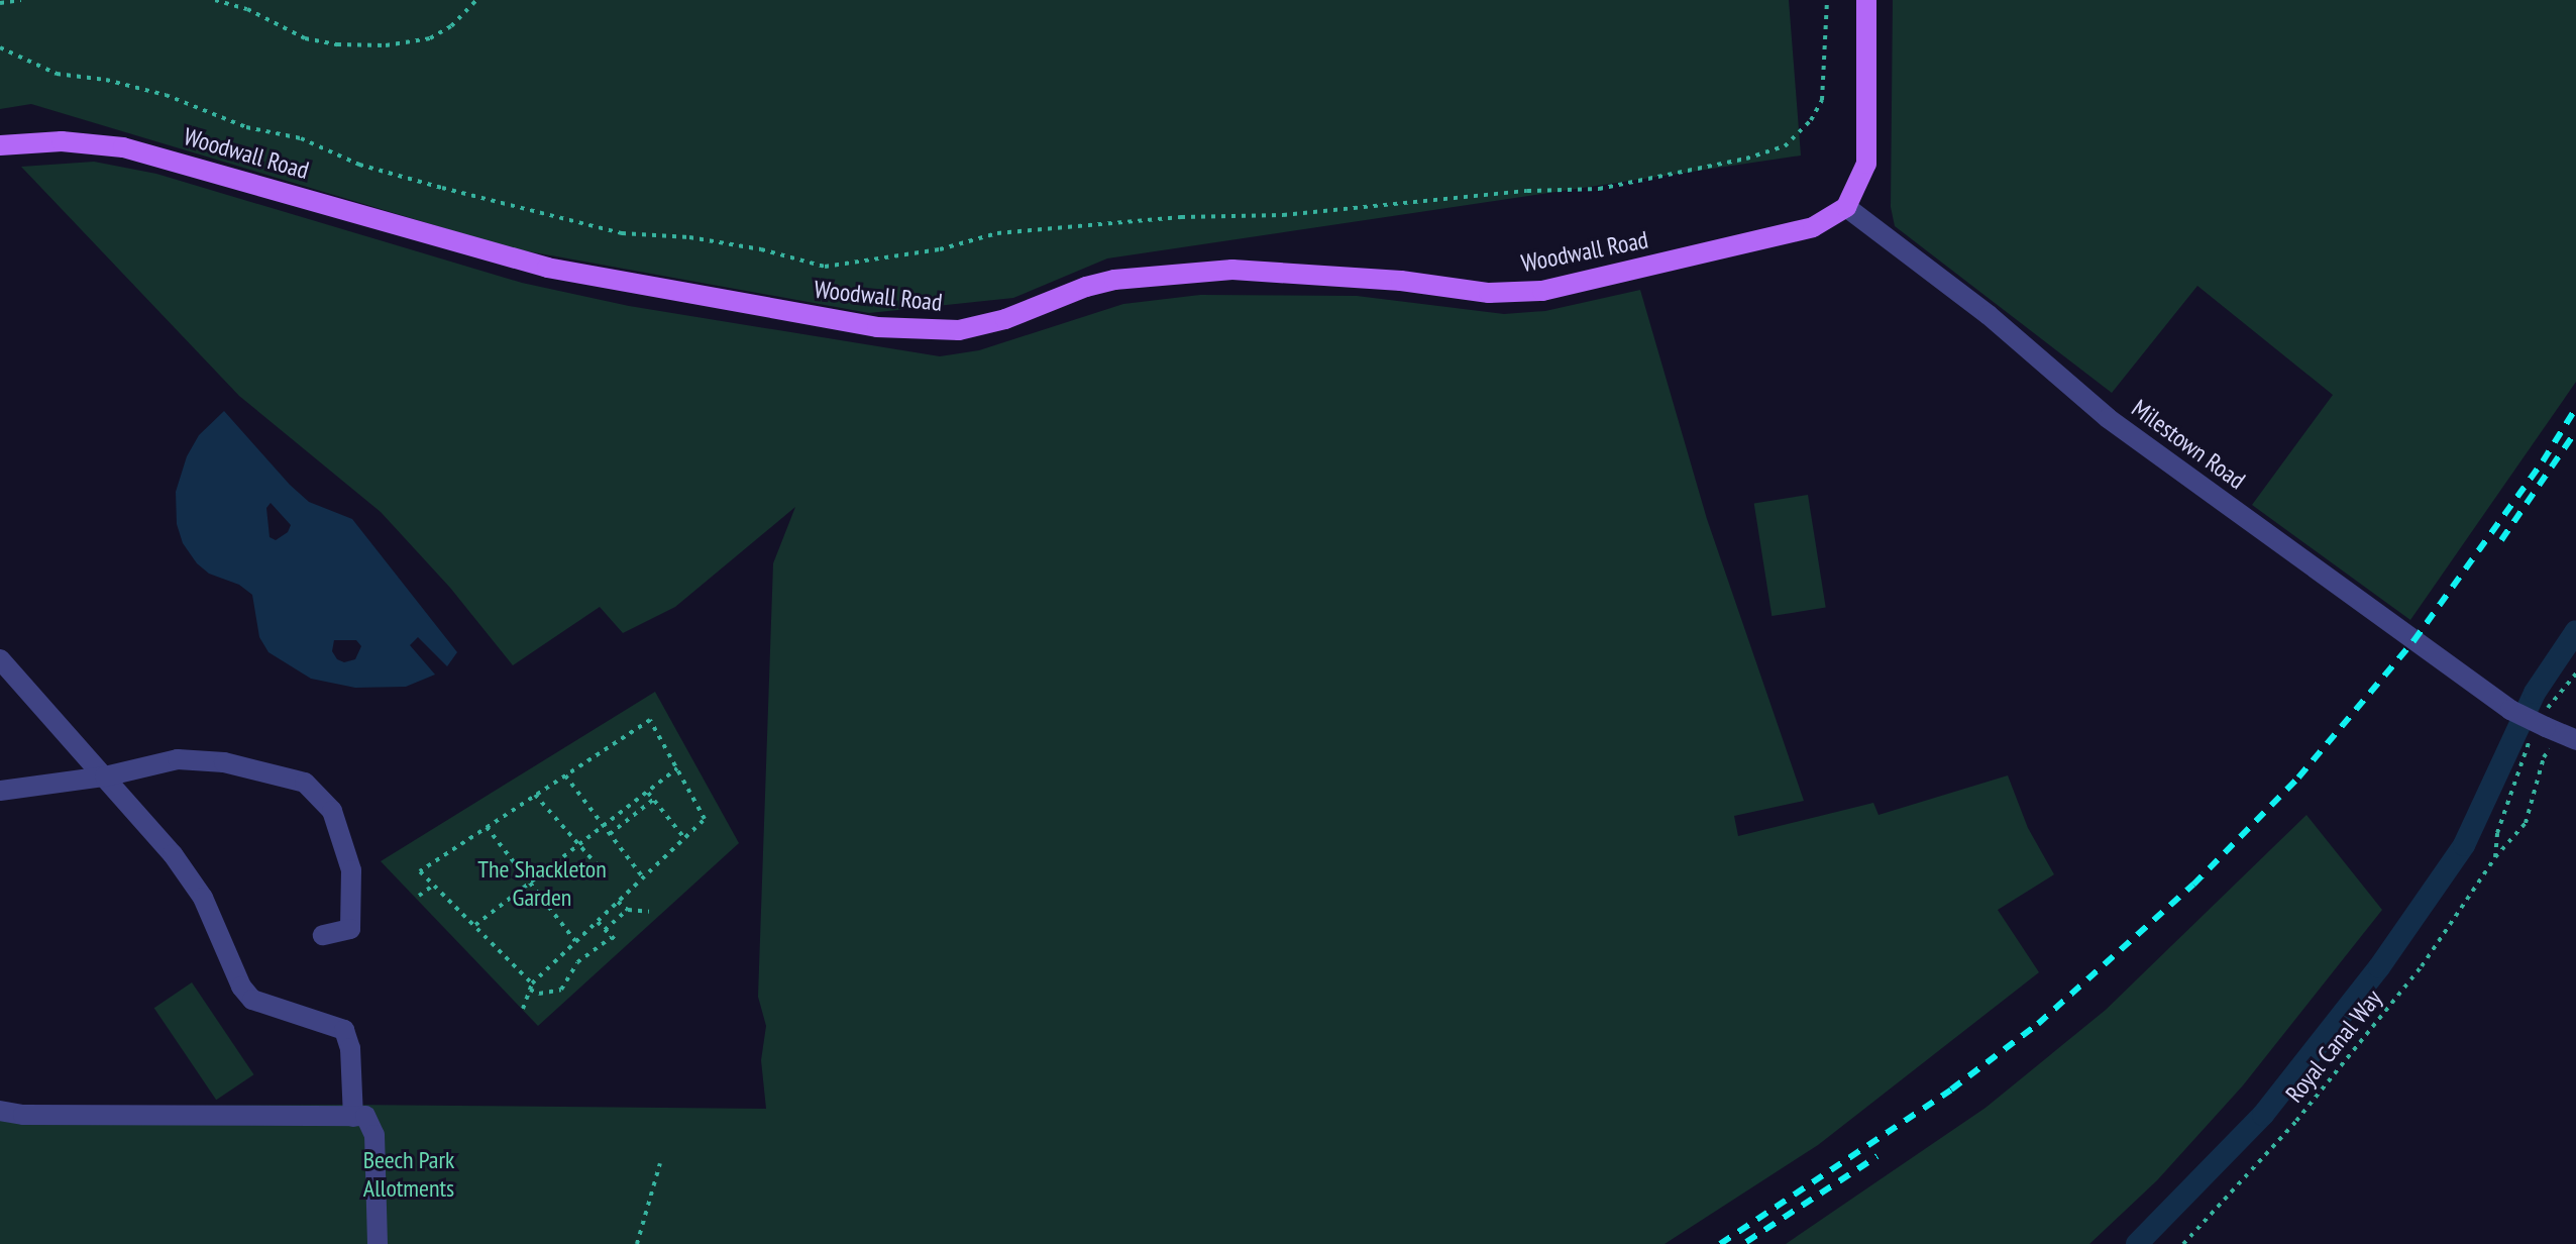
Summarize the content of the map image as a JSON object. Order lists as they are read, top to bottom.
{
  "streets": {
    "main road": ["Woodwall Road"],
    "street": ["Milestown Road"],
    "path": ["Royal Canal Way"]
  },
  "crossings": [
    ["Woodwall Road", "Milestown Road"],
    ["Milestown Road", "Royal Canal Way"]
  ],
  "parks": ["The Shackleton Garden", "Beech Park Allotments"]
}
